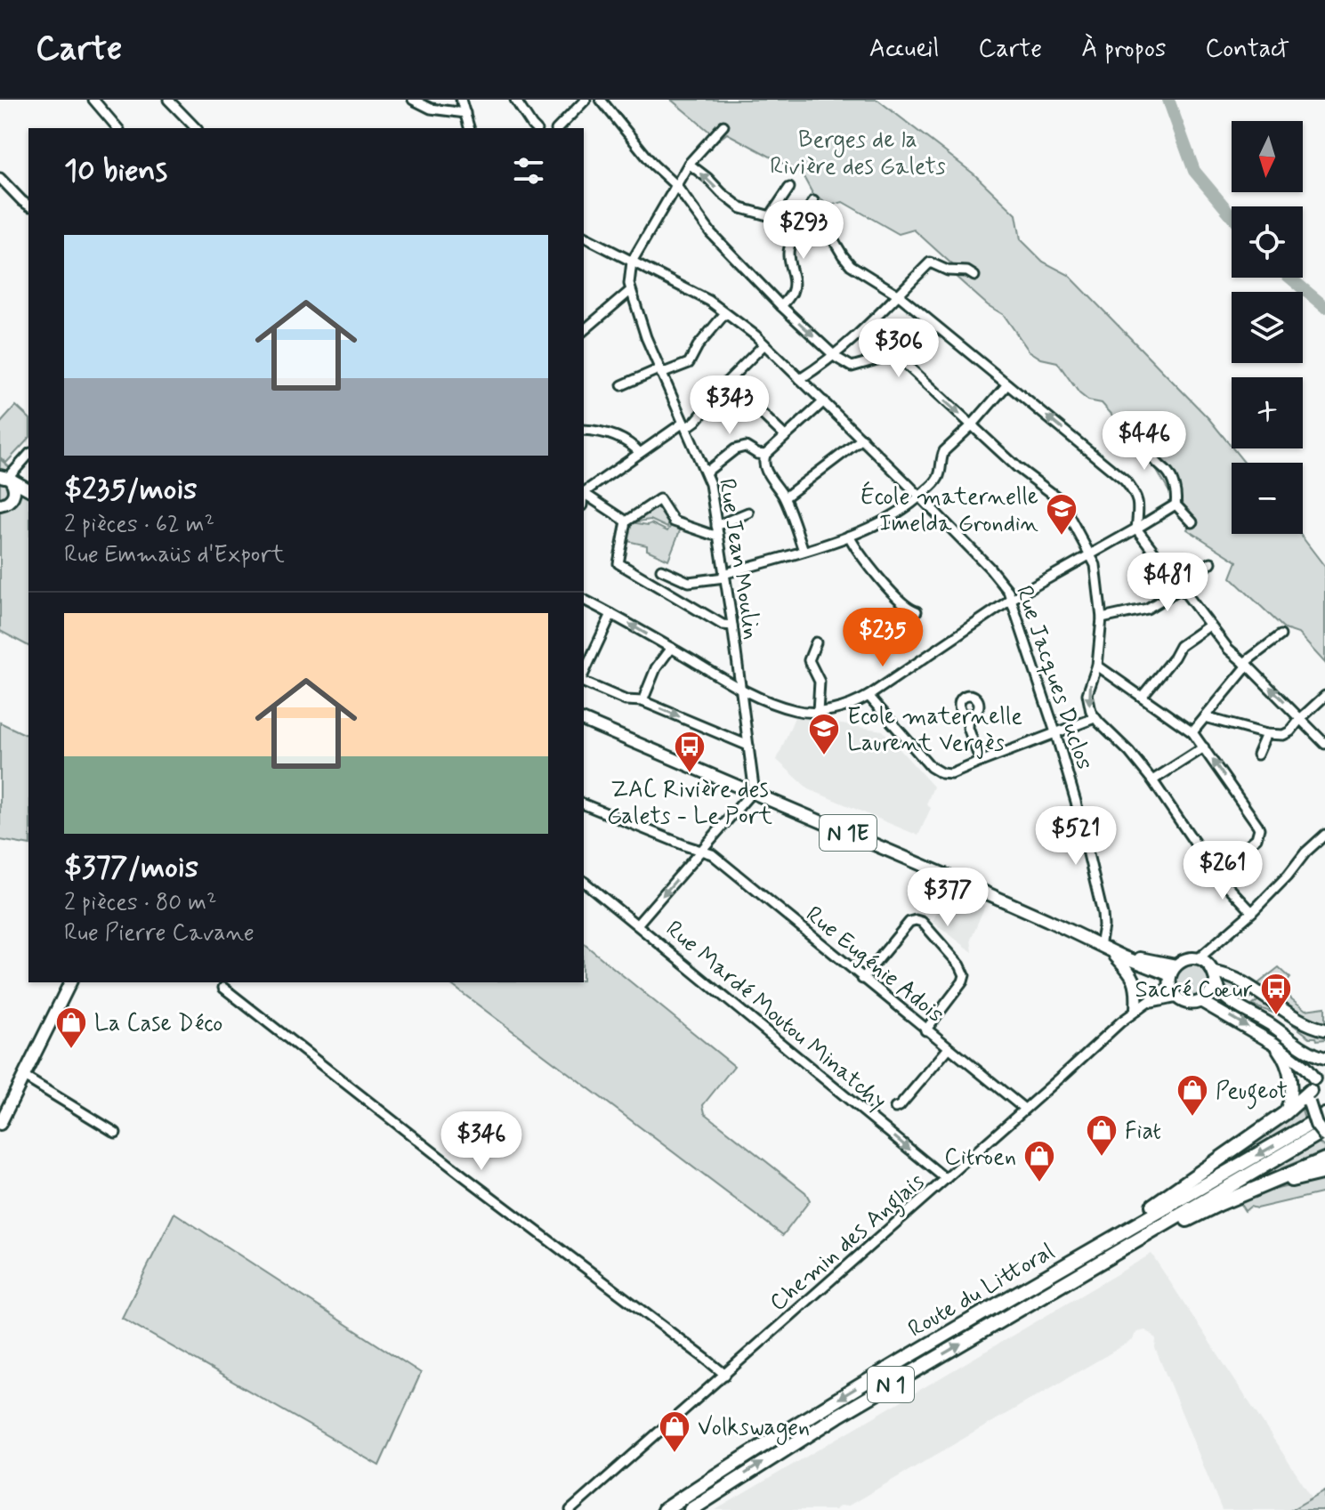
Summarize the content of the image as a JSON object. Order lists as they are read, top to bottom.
{
  "streets": {
    "highway": ["Route du Littoral", "N 1"],
    "main road": ["N 1E"],
    "street": [
      "Rue Jean Moulin",
      "Rue Jacques Duclos",
      "Rue Eugénie Adois",
      "Rue Mardé Moutou Minatchy",
      "Chemin des Anglais"
    ]
  },
  "crossings": [
    ["Rue Jean Moulin", "Rue Jacques Duclos"],
    ["Rue Jean Moulin", "N 1E"],
    ["Rue Jacques Duclos", "N 1E"],
    ["N 1E", "Chemin des Anglais"],
    ["Rue Eugénie Adois", "Chemin des Anglais"],
    ["Rue Mardé Moutou Minatchy", "Chemin des Anglais"]
  ],
  "one_way": ["Rue Mardé Moutou Minatchy"],
  "parks": ["Berges de la Rivière des Galets"],
  "places": {
    "school or university": ["École maternelle Imelda Grondin", "Ecole maternelle Laurent Vergès"],
    "bus stop": ["ZAC Rivière des Galets - Le Port", "Sacré Cœur"],
    "shop": [
      "La Case Déco",
      "Peugeot",
      "Fiat",
      "Citroen",
      "Volkswagen"
    ]
  },
  "north": "bottom",
  "page": {
    "header": "Carte",
    "nav": [
      "Accueil",
      "Carte",
      "À propos",
      "Contact"
    ],
    "map_buttons": ["+", "−"],
    "heading": "10 biens",
    "price": [
      "$293",
      "$306",
      "$343",
      "$446",
      "$481",
      "$235",
      "$521",
      "$261",
      "$377",
      "$346"
    ],
    "list": [
      {
        "name": "$235/mois",
        "note": "2 pièces · 62 m² · Rue Emmaüs d'Export"
      },
      {
        "name": "$377/mois",
        "note": "2 pièces · 80 m² · Rue Pierre Cavane"
      }
    ]
  }
}
